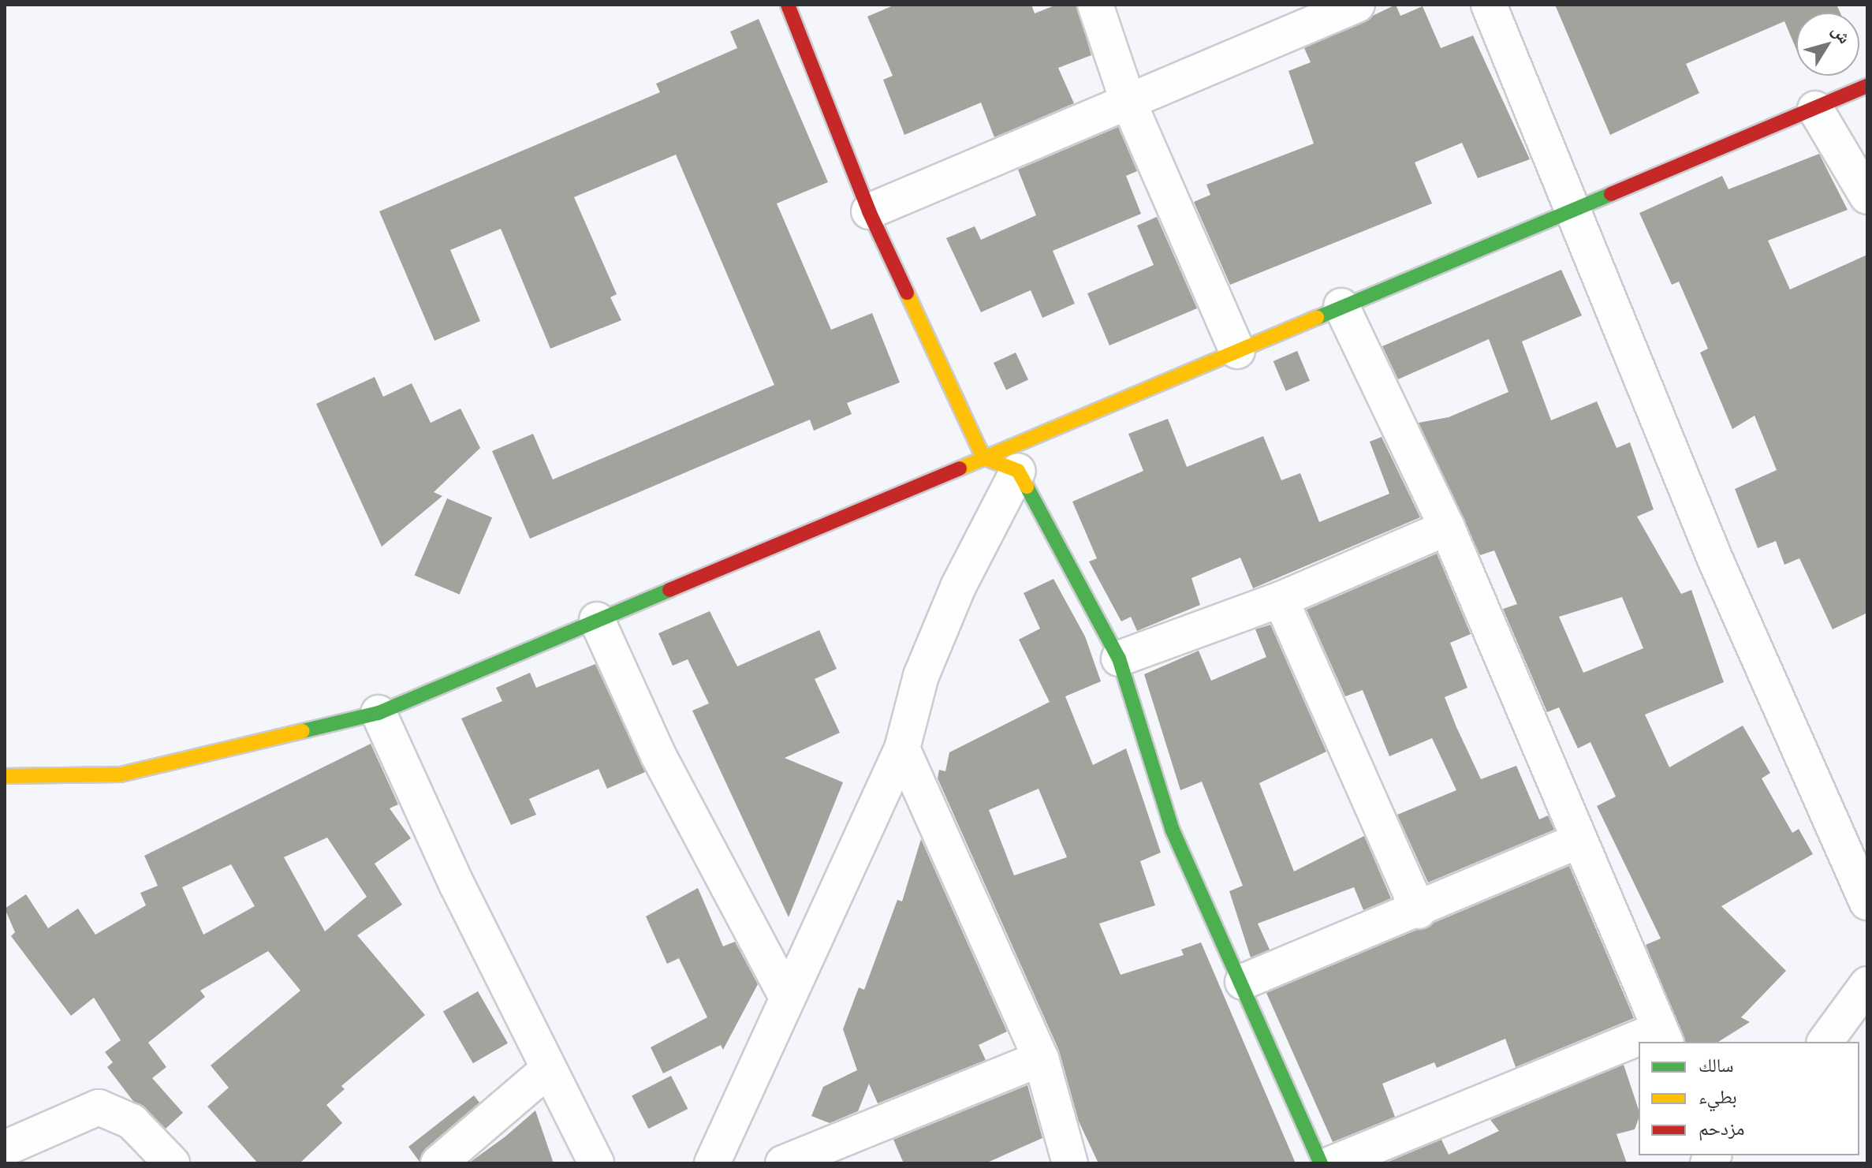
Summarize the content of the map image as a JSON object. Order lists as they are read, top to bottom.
{
  "legend": ["سالك", "بطيء", "مزدحم"],
  "north": "top right"
}
